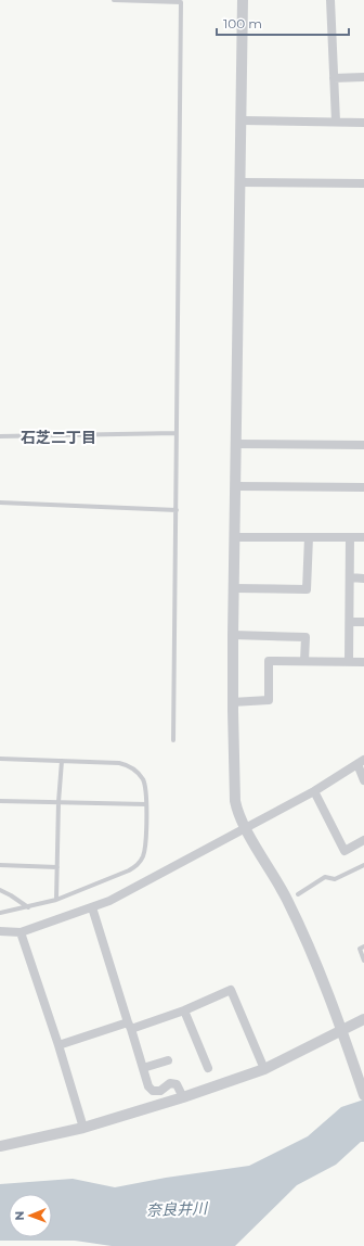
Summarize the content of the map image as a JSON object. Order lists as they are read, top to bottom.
{
  "districts": ["石芝二丁目"],
  "water": ["奈良井川"],
  "scale_bar": "100 m",
  "north": "left"
}
